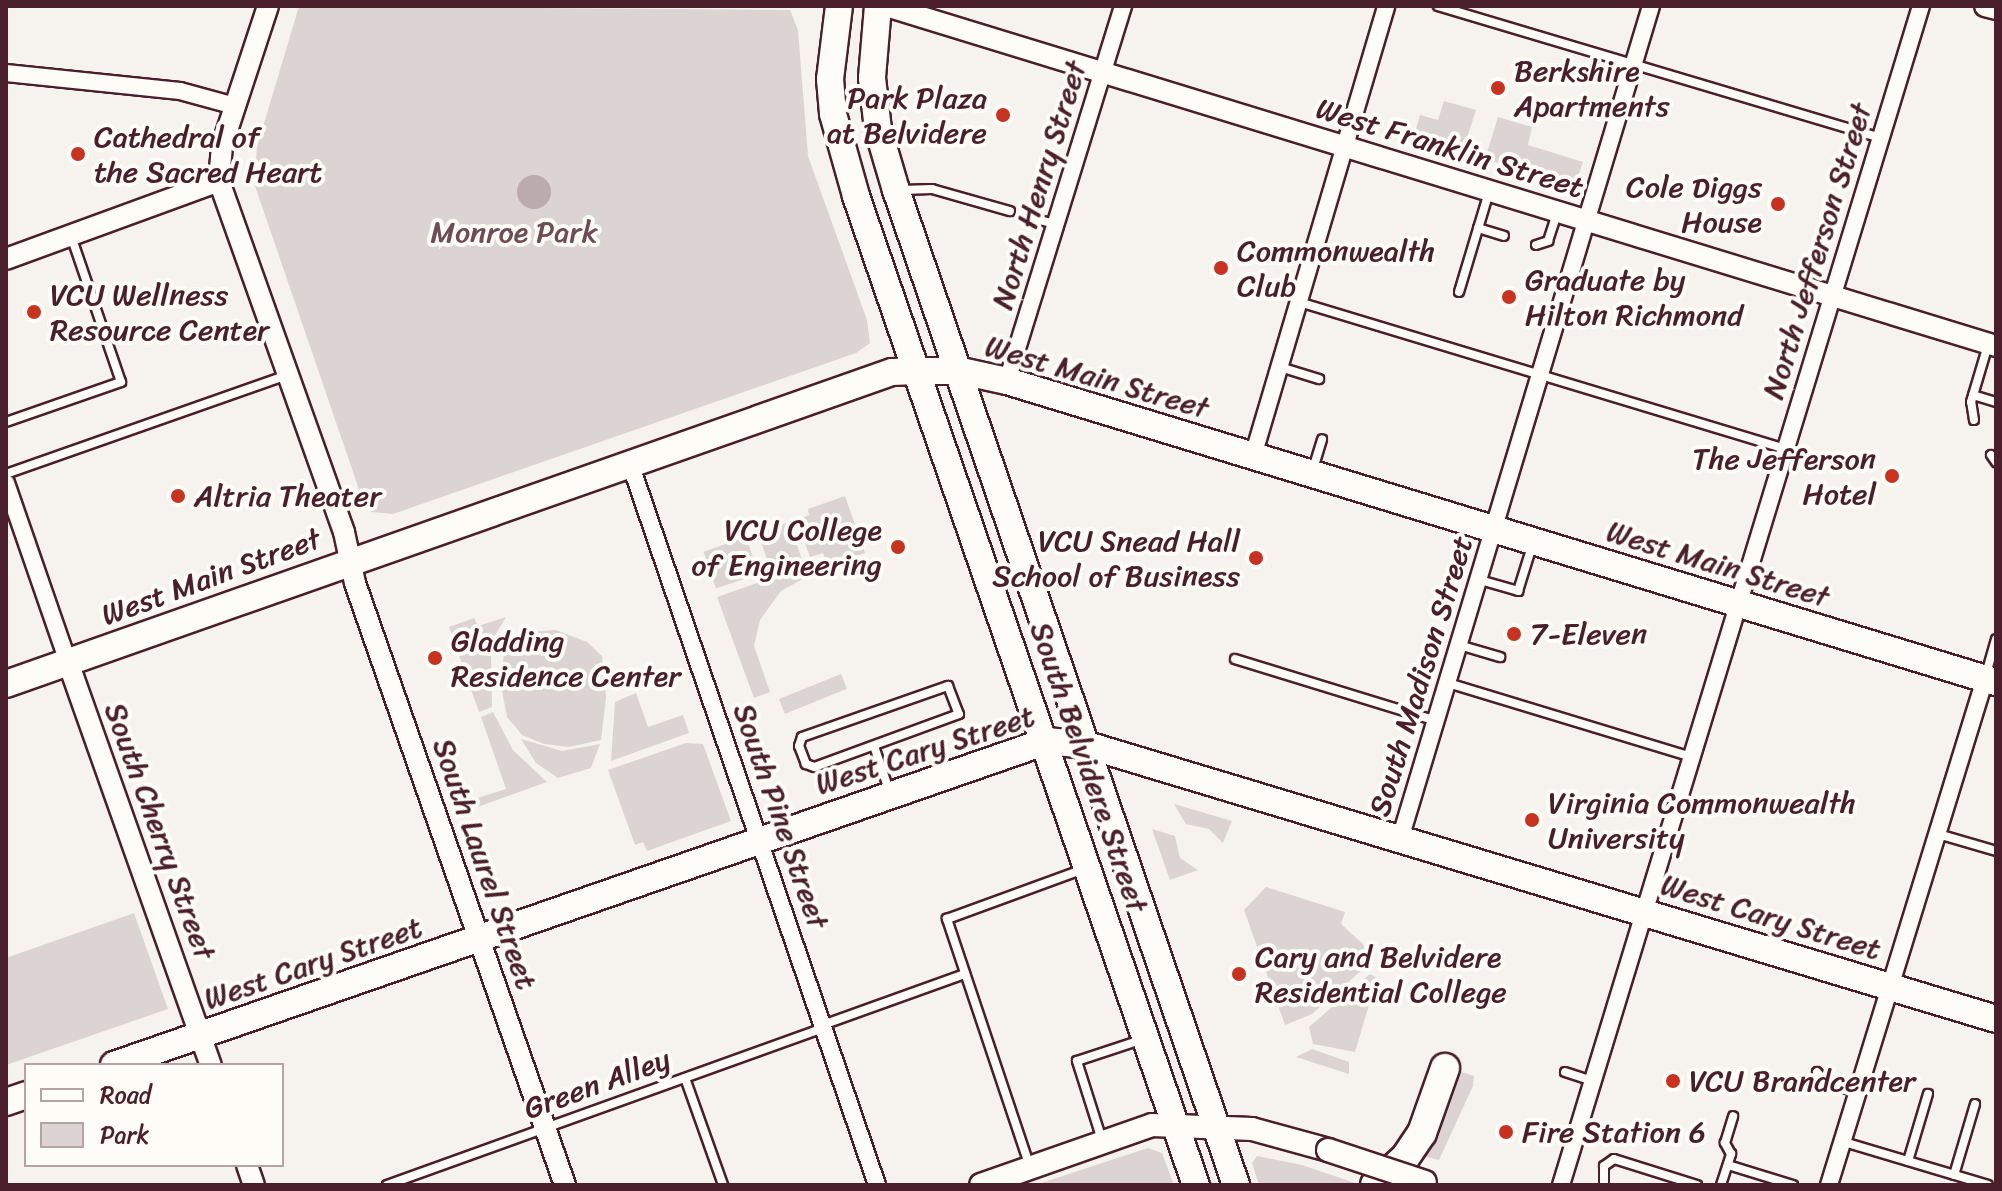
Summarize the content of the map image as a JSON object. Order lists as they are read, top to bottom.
{
  "streets": {
    "main road": ["West Main Street", "West Cary Street", "South Belvidere Street"],
    "street": [
      "West Franklin Street",
      "North Henry Street",
      "North Jefferson Street",
      "South Madison Street",
      "South Pine Street",
      "South Cherry Street",
      "South Laurel Street"
    ],
    "lane": ["Green Alley"]
  },
  "crossings": [
    ["West Franklin Street", "North Henry Street"],
    ["West Franklin Street", "North Jefferson Street"],
    ["West Franklin Street", "South Madison Street"],
    ["North Henry Street", "West Main Street"],
    ["North Jefferson Street", "West Main Street"],
    ["North Jefferson Street", "West Cary Street"],
    ["West Main Street", "South Madison Street"],
    ["West Main Street", "South Belvidere Street"],
    ["West Main Street", "South Pine Street"],
    ["West Main Street", "South Cherry Street"],
    ["West Main Street", "South Laurel Street"],
    ["South Madison Street", "West Cary Street"],
    ["West Cary Street", "South Belvidere Street"],
    ["West Cary Street", "South Pine Street"],
    ["West Cary Street", "South Cherry Street"],
    ["West Cary Street", "South Laurel Street"],
    ["South Pine Street", "Green Alley"],
    ["South Laurel Street", "Green Alley"]
  ],
  "parks": ["Monroe Park"],
  "places": [
    "Berkshire Apartments",
    "Park Plaza at Belvidere",
    "Cathedral of the Sacred Heart",
    "Cole Diggs House",
    "Commonwealth Club",
    "Graduate by Hilton Richmond",
    "VCU Wellness Resource Center",
    "The Jefferson Hotel",
    "Altria Theater",
    "VCU College of Engineering",
    "VCU Snead Hall School of Business",
    "7-Eleven",
    "Gladding Residence Center",
    "Virginia Commonwealth University",
    "Cary and Belvidere Residential College",
    "VCU Brandcenter",
    "Fire Station 6"
  ],
  "legend": ["Road", "Park"]
}
